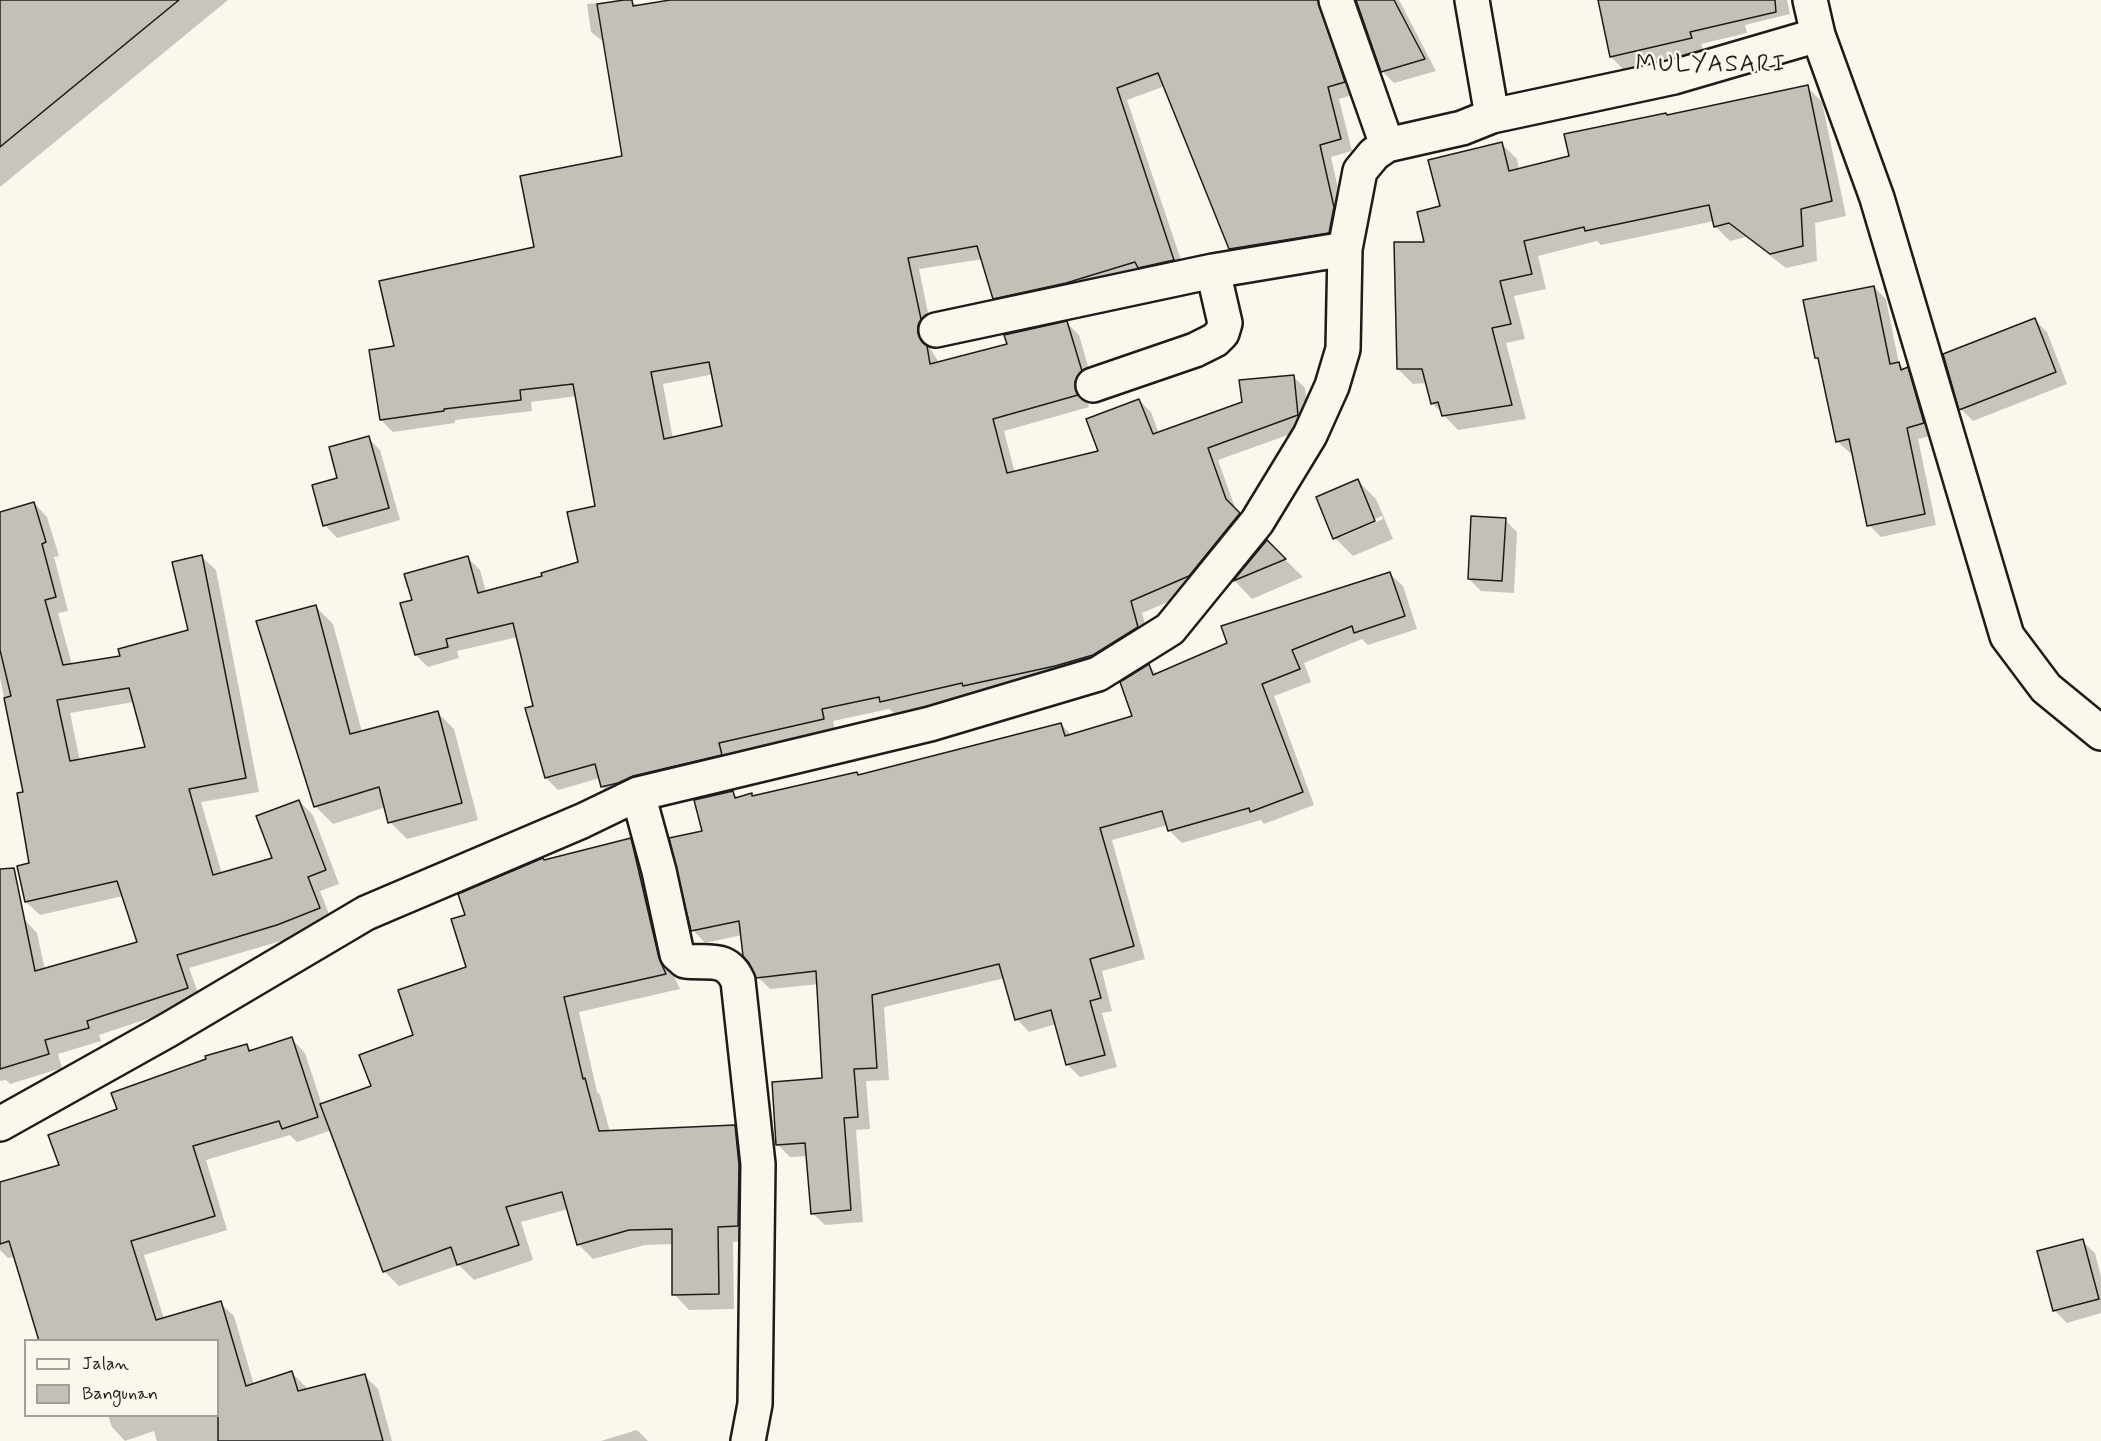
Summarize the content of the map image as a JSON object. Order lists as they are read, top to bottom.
{
  "districts": ["MULYASARI"],
  "legend": ["Jalan", "Bangunan"]
}
